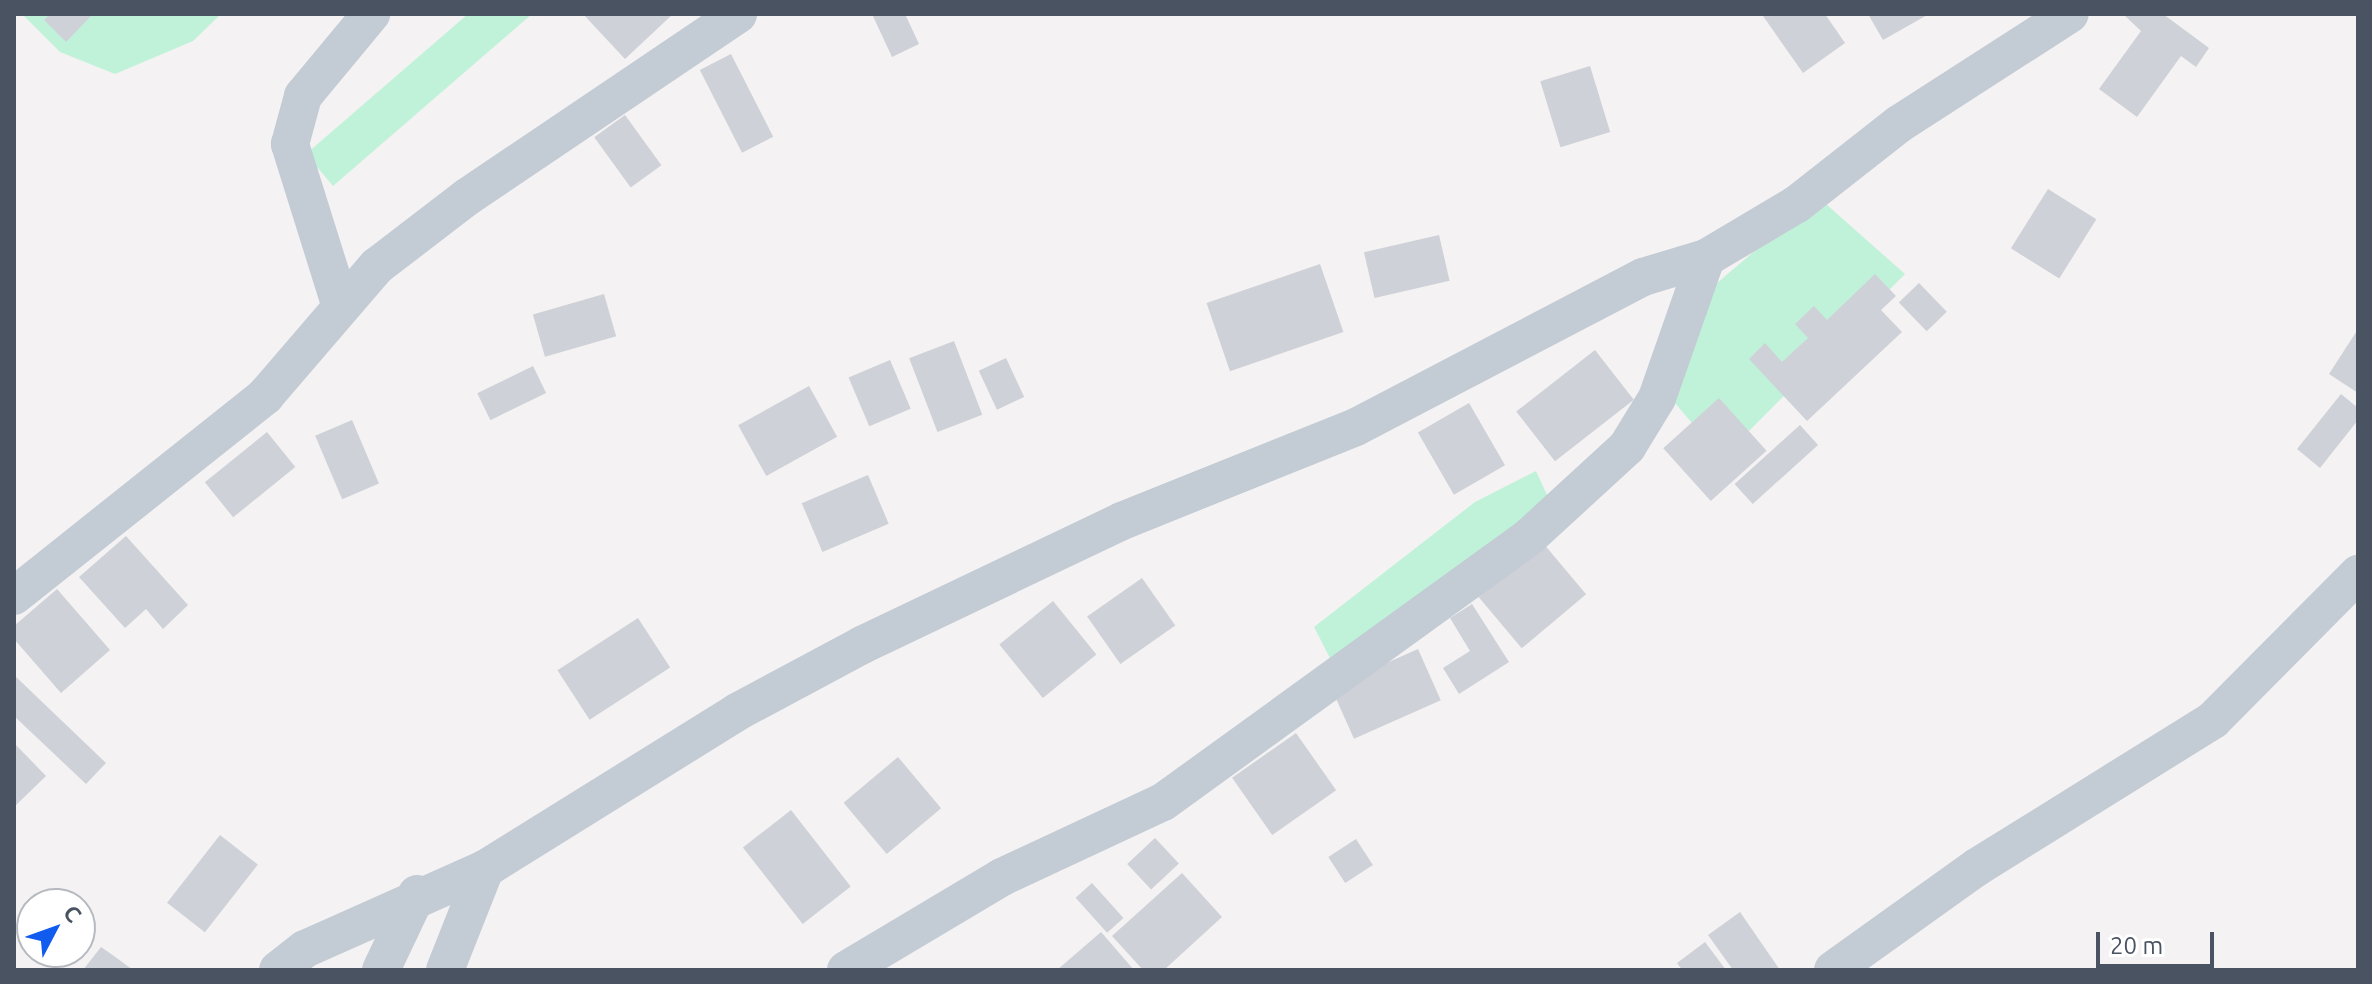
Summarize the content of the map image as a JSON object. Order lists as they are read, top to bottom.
{
  "scale_bar": "20 m",
  "north": "top right"
}
